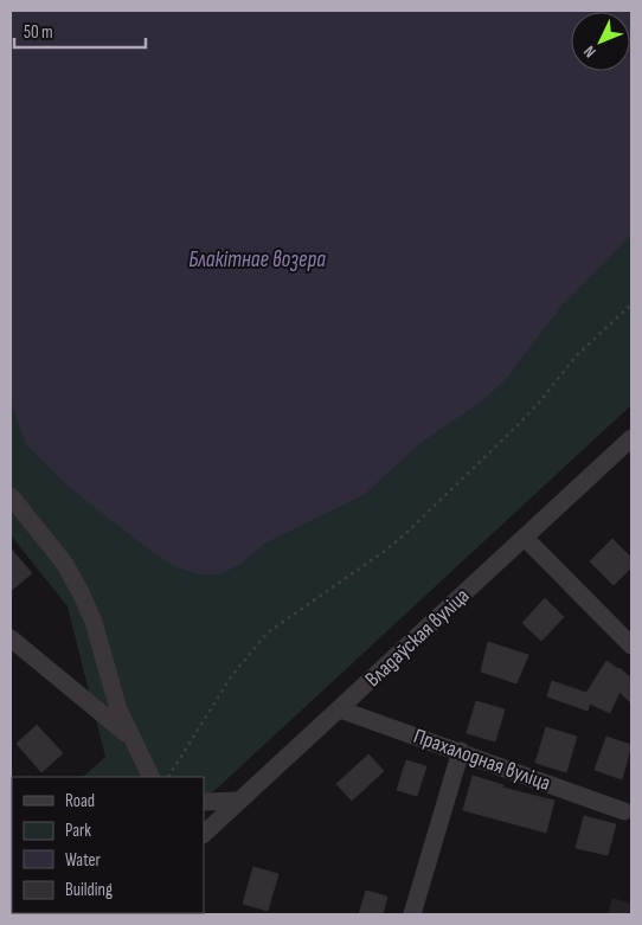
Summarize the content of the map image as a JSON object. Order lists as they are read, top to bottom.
{
  "streets": {
    "street": ["Владаўская вуліца", "Прахалодная вуліца"]
  },
  "crossings": [
    ["Владаўская вуліца", "Прахалодная вуліца"]
  ],
  "water": ["Блакітнае возера"],
  "legend": [
    "Road",
    "Park",
    "Water",
    "Building"
  ],
  "scale_bar": "50 m",
  "north": "bottom left"
}
